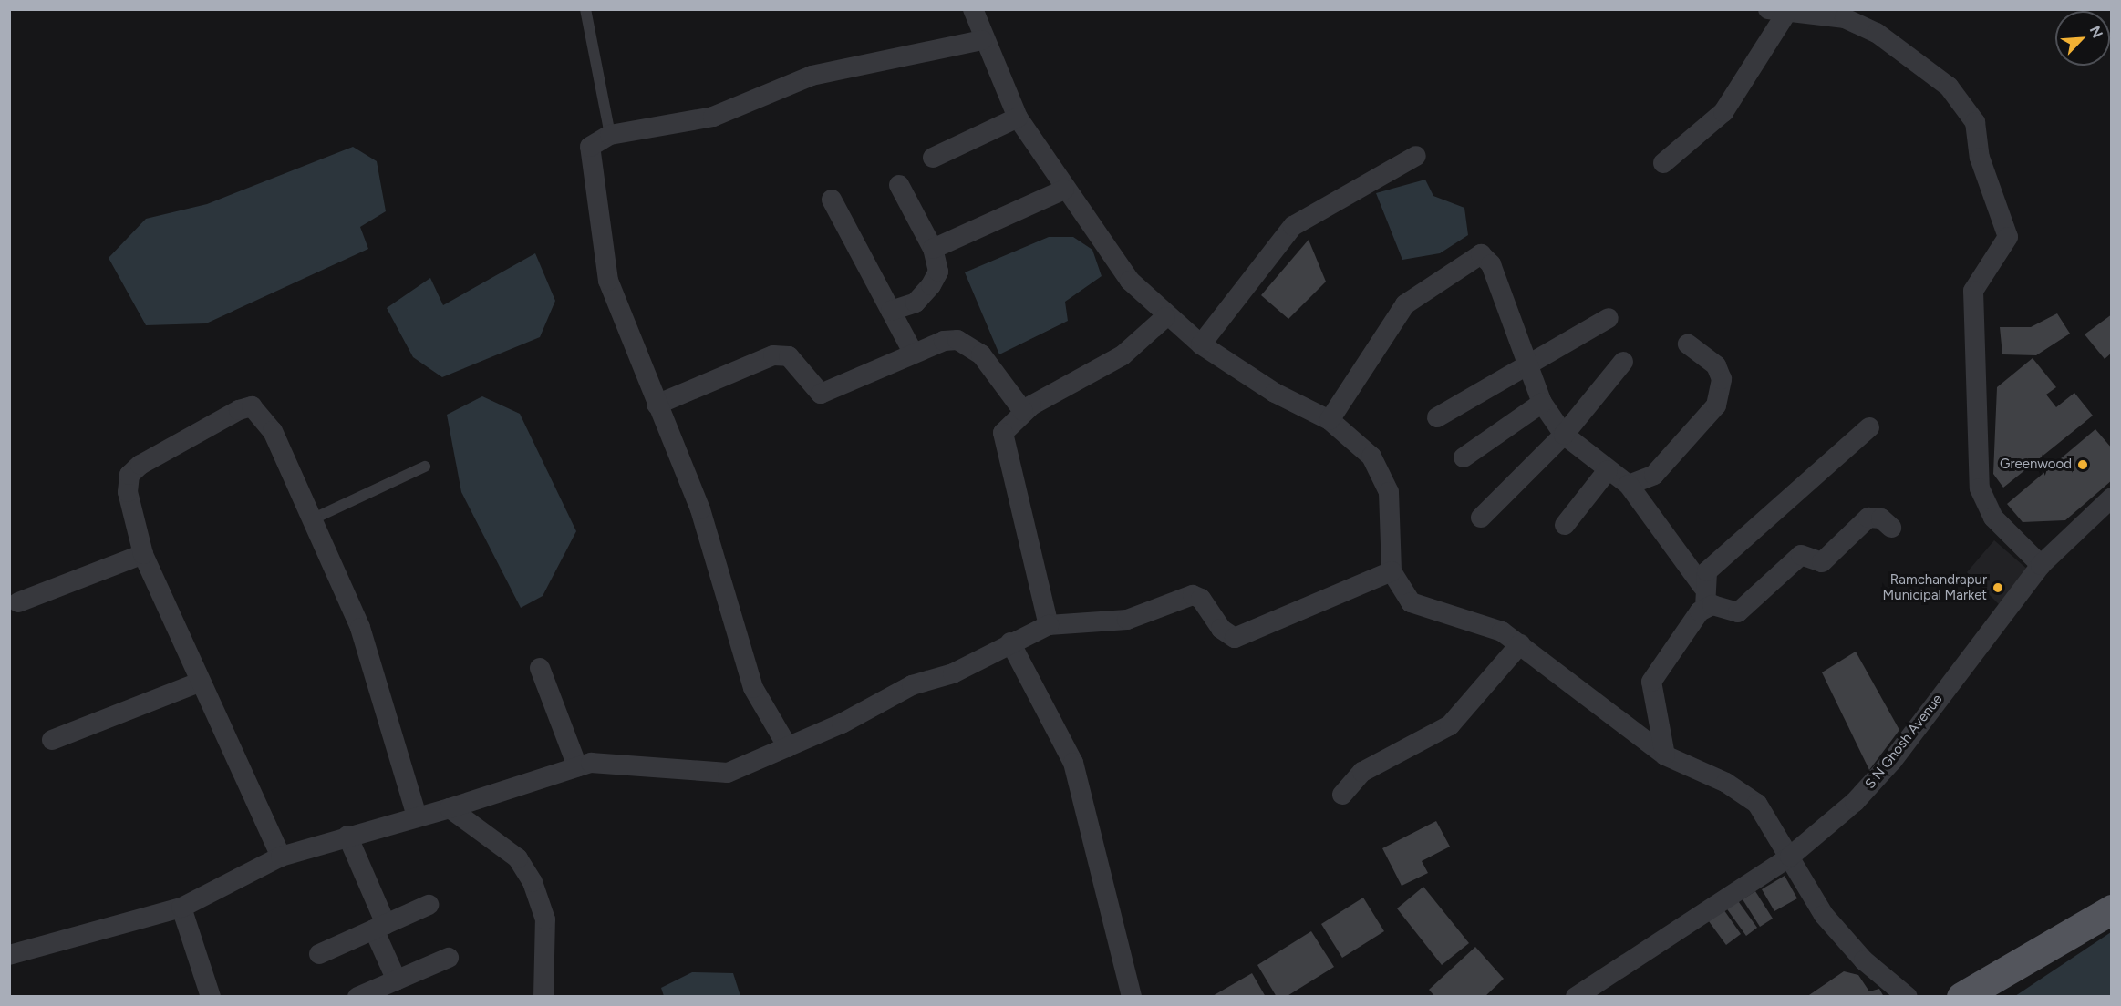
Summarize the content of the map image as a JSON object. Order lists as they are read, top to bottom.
{
  "streets": {
    "street": ["S N Ghosh Avenue"]
  },
  "places": ["Greenwood", "Ramchandrapur Municipal Market"],
  "north": "top right"
}
